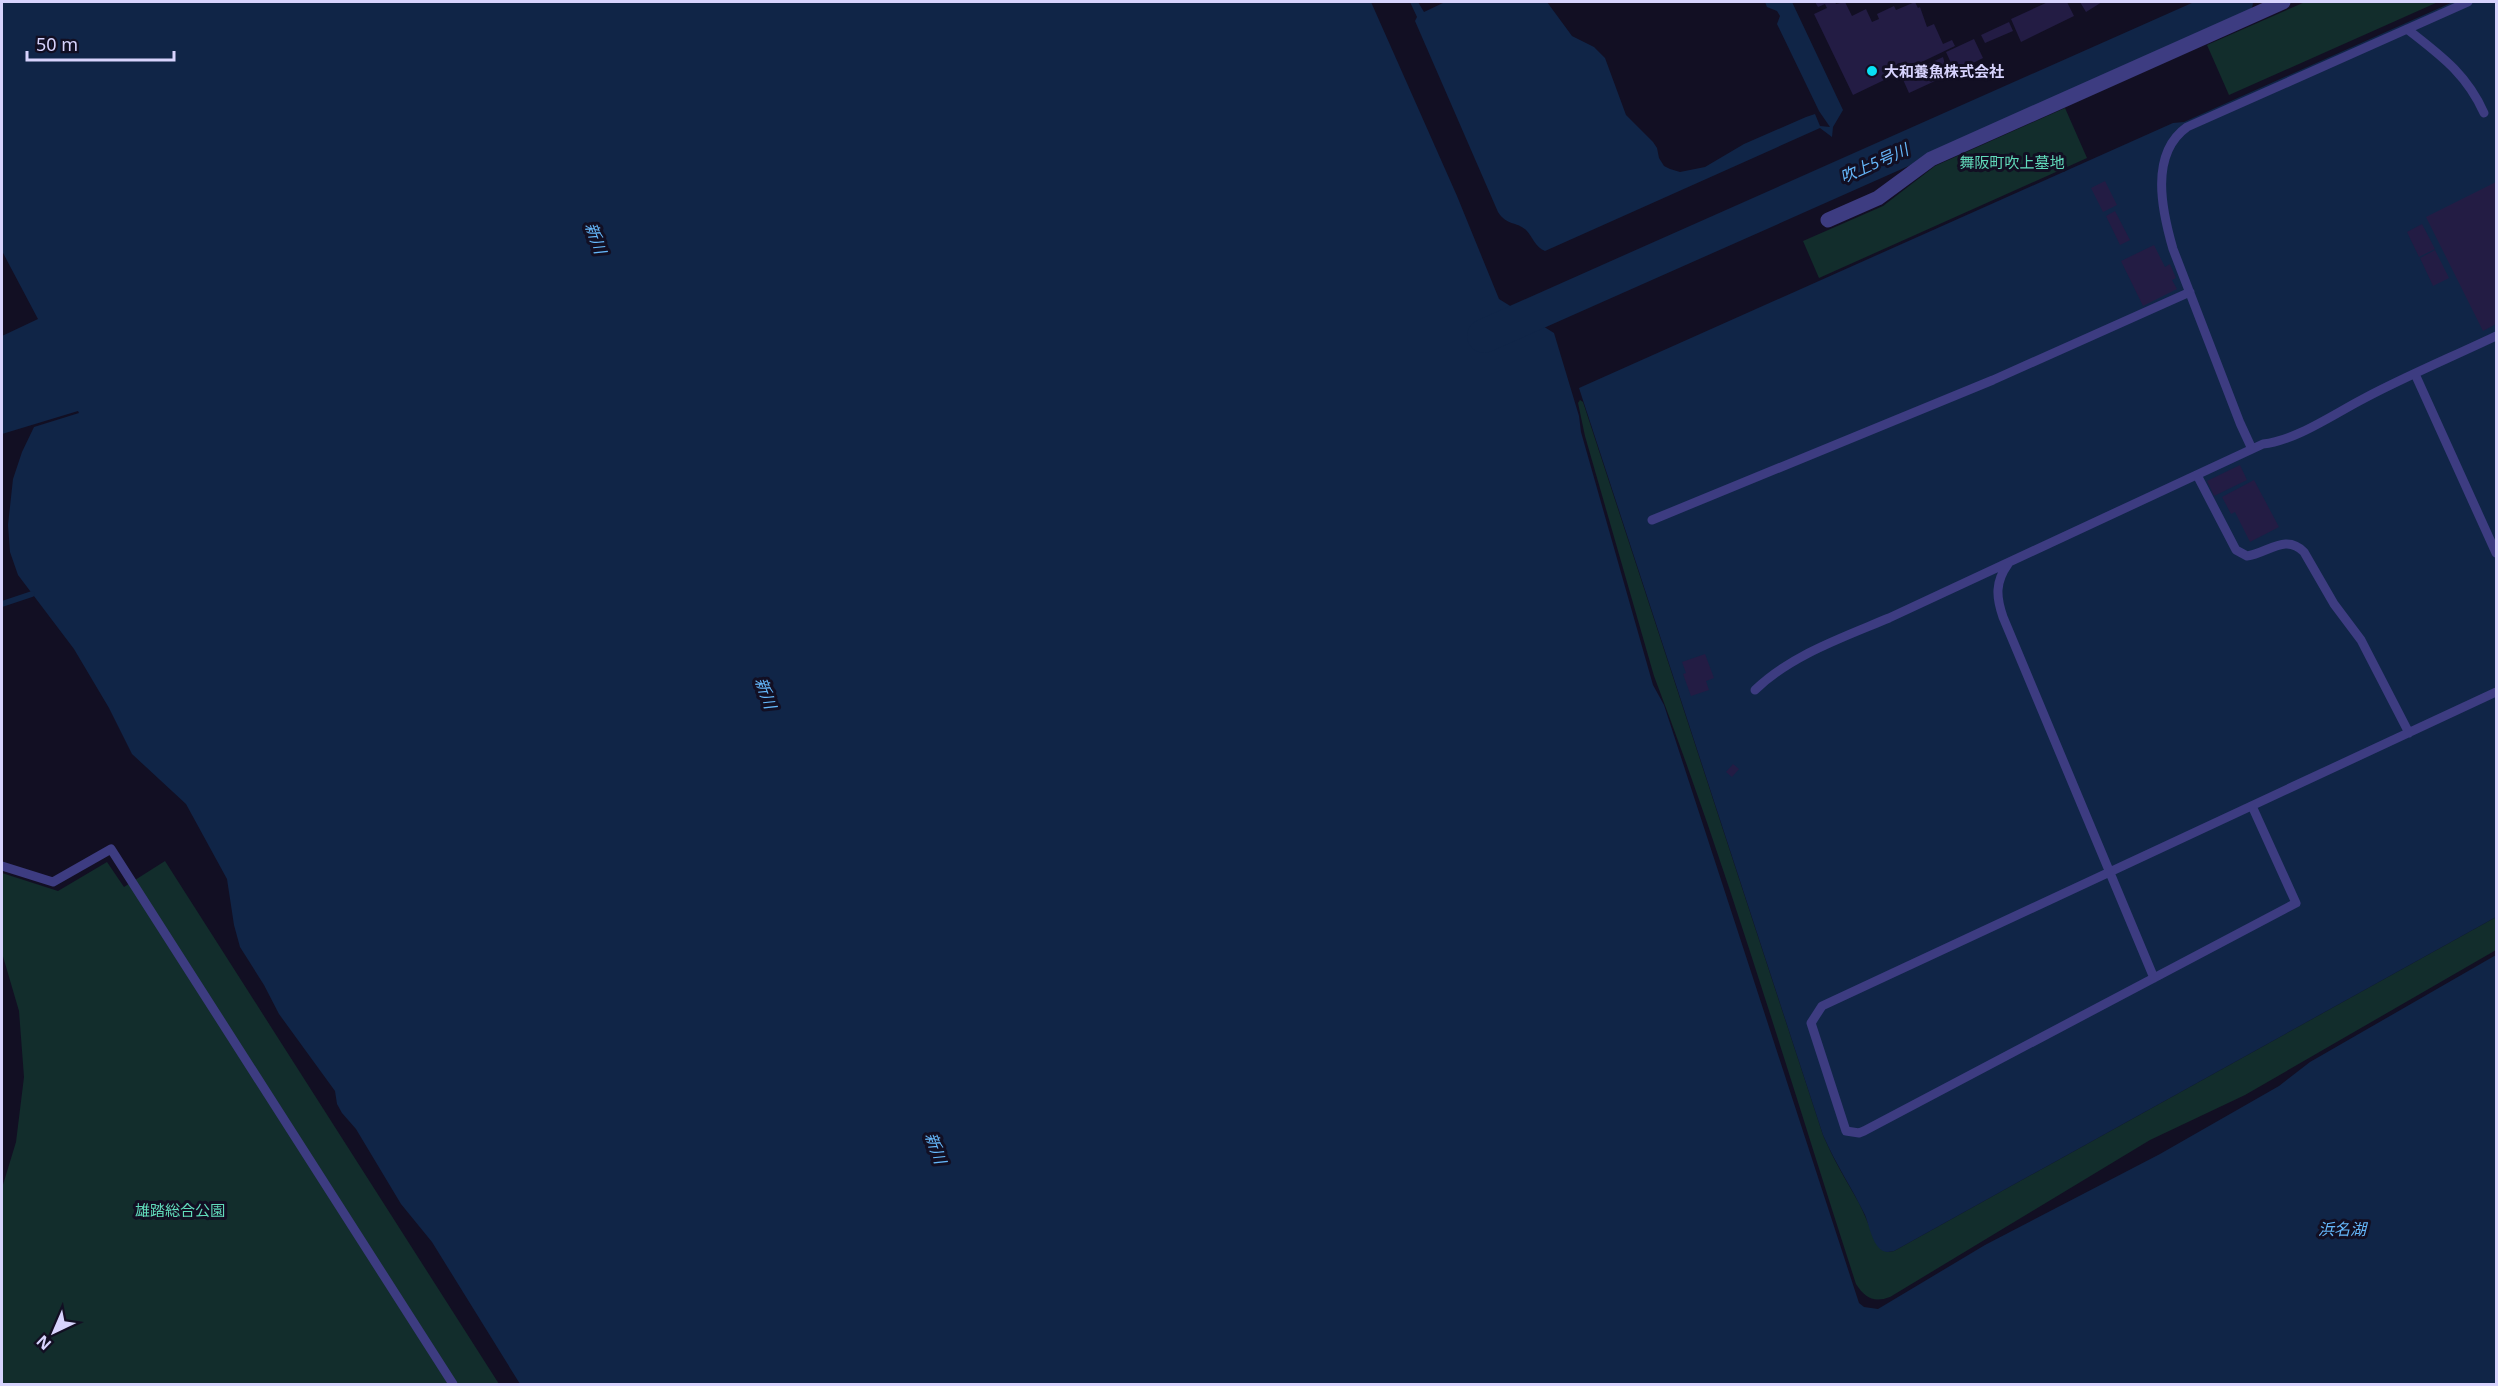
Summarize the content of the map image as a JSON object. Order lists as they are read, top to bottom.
{
  "water": ["吹上5号川", "新川", "浜名湖"],
  "parks": ["舞阪町吹上墓地", "雄踏総合公園"],
  "places": ["大和養魚株式会社"],
  "scale_bar": "50 m",
  "north": "bottom left"
}
